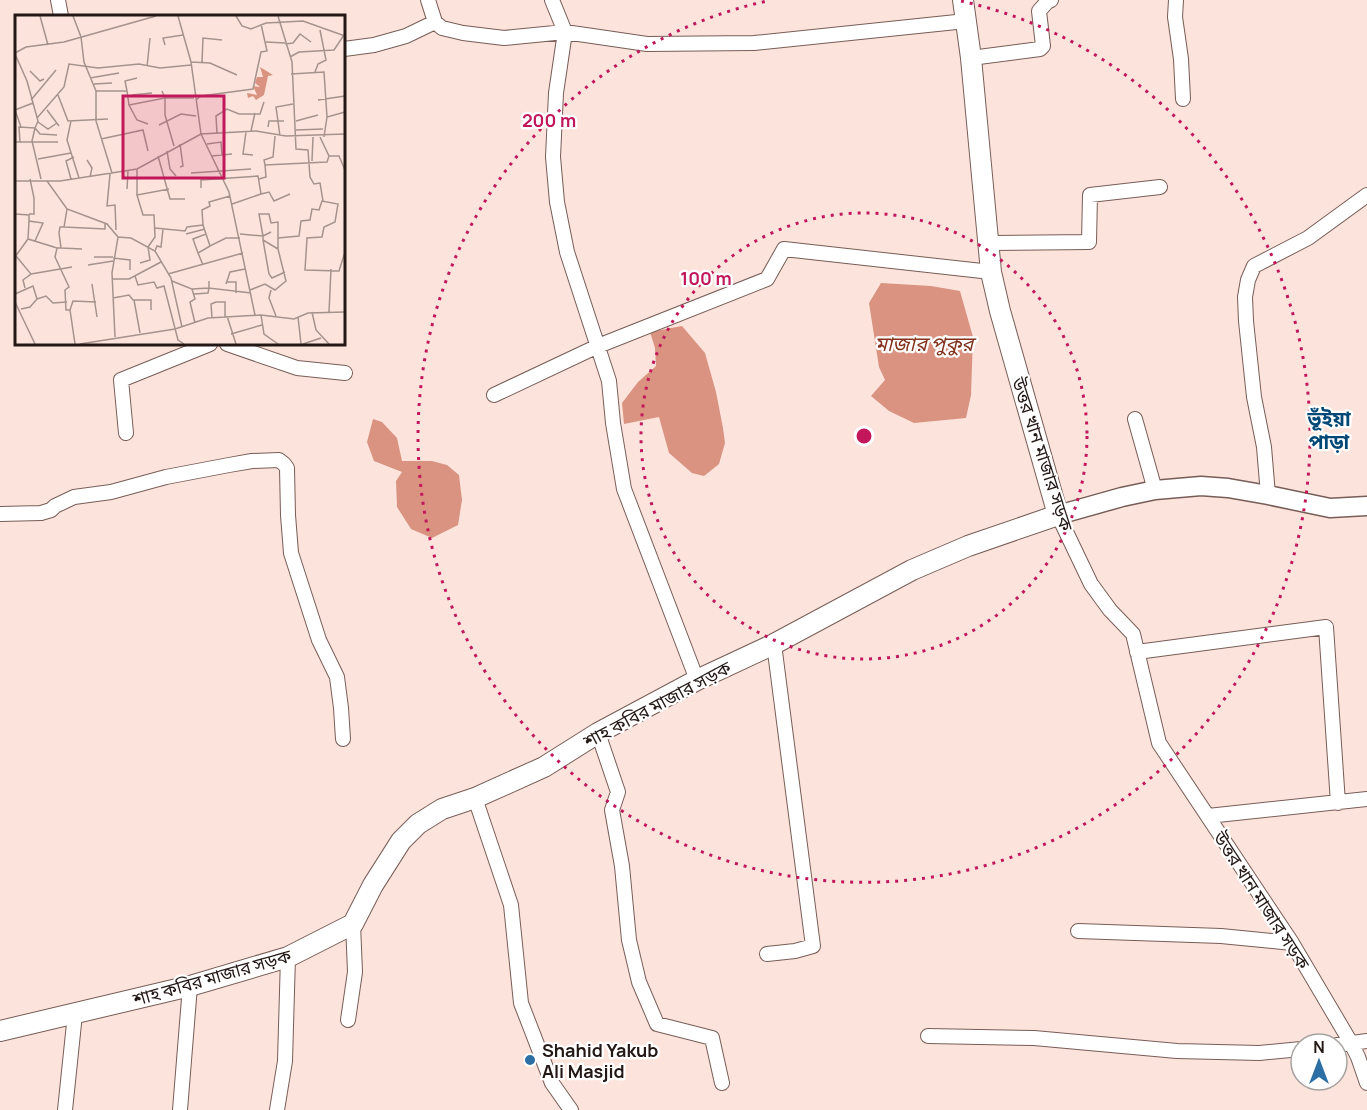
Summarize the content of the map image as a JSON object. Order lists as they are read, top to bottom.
{
  "streets": {
    "main road": ["উত্তর খান মাজার সড়ক", "শাহ কবির মাজার সড়ক"]
  },
  "crossings": [
    ["উত্তর খান মাজার সড়ক", "শাহ কবির মাজার সড়ক"]
  ],
  "districts": ["ভূঁইয়া পাড়া"],
  "water": ["মাজার পুকুর"],
  "places": ["Shahid Yakub Ali Masjid"],
  "north": "top",
  "rings": ["200 m", "100 m"]
}
